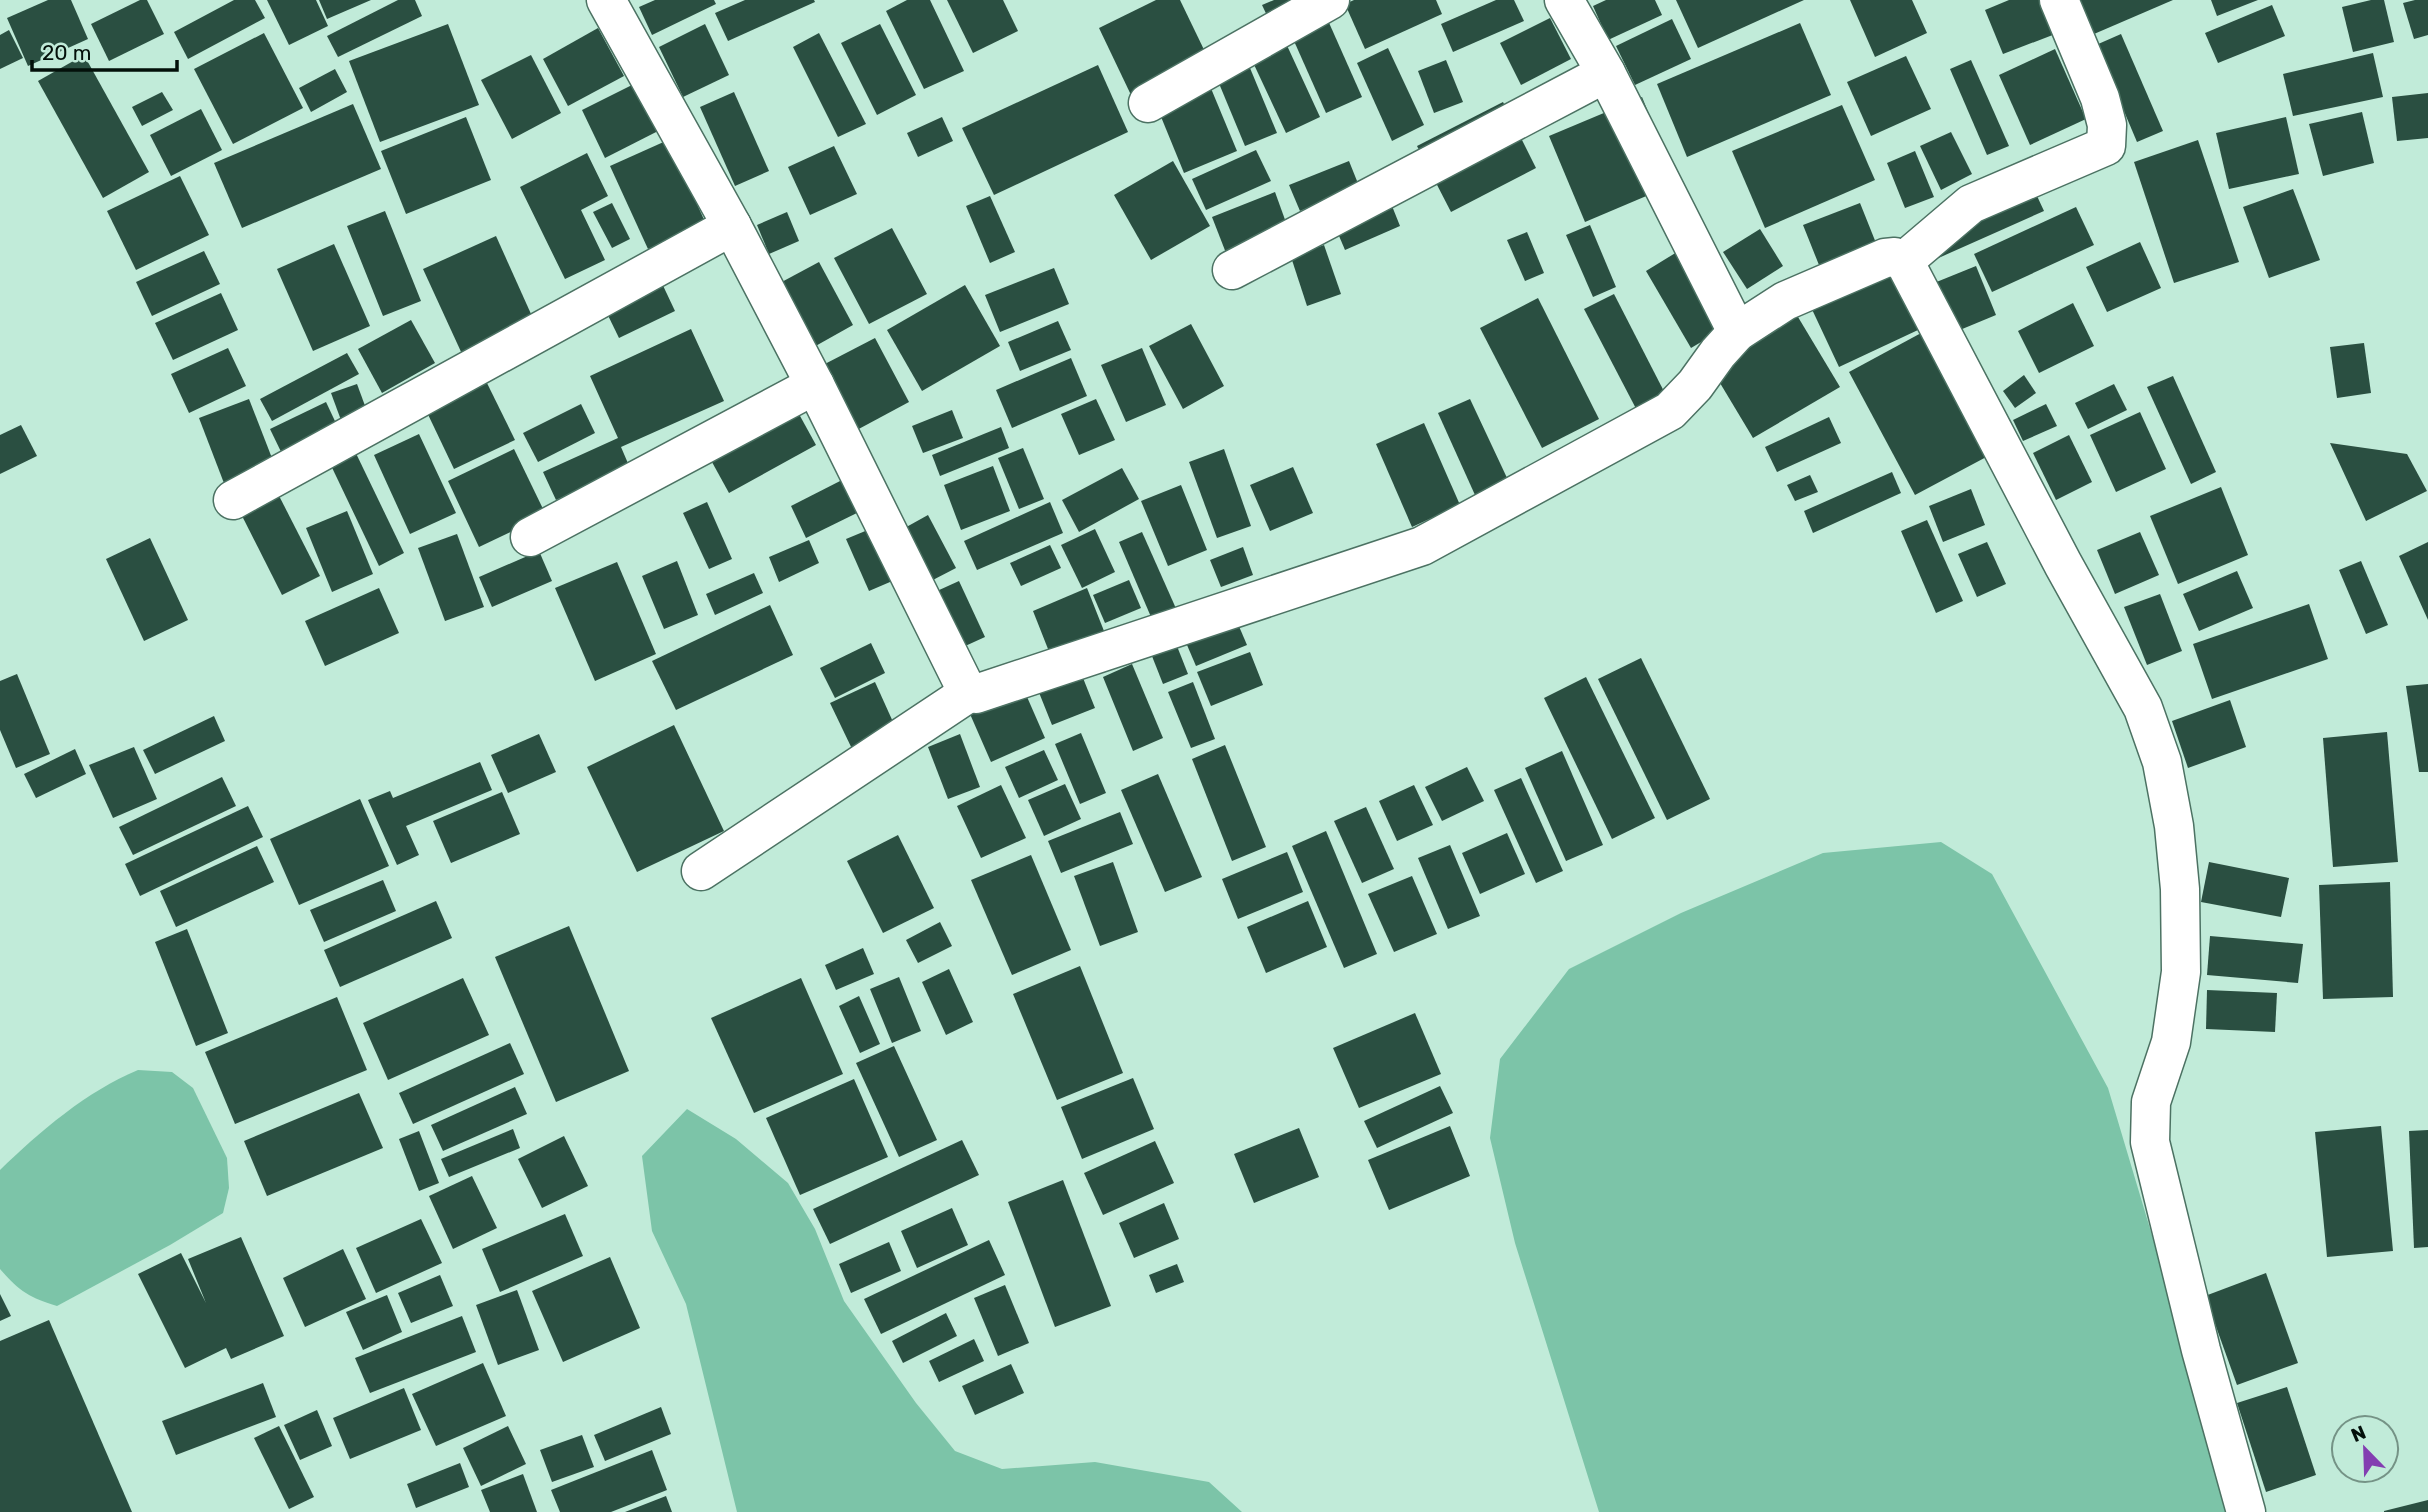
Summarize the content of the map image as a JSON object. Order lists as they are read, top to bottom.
{
  "scale_bar": "20 m",
  "north": "top left"
}
